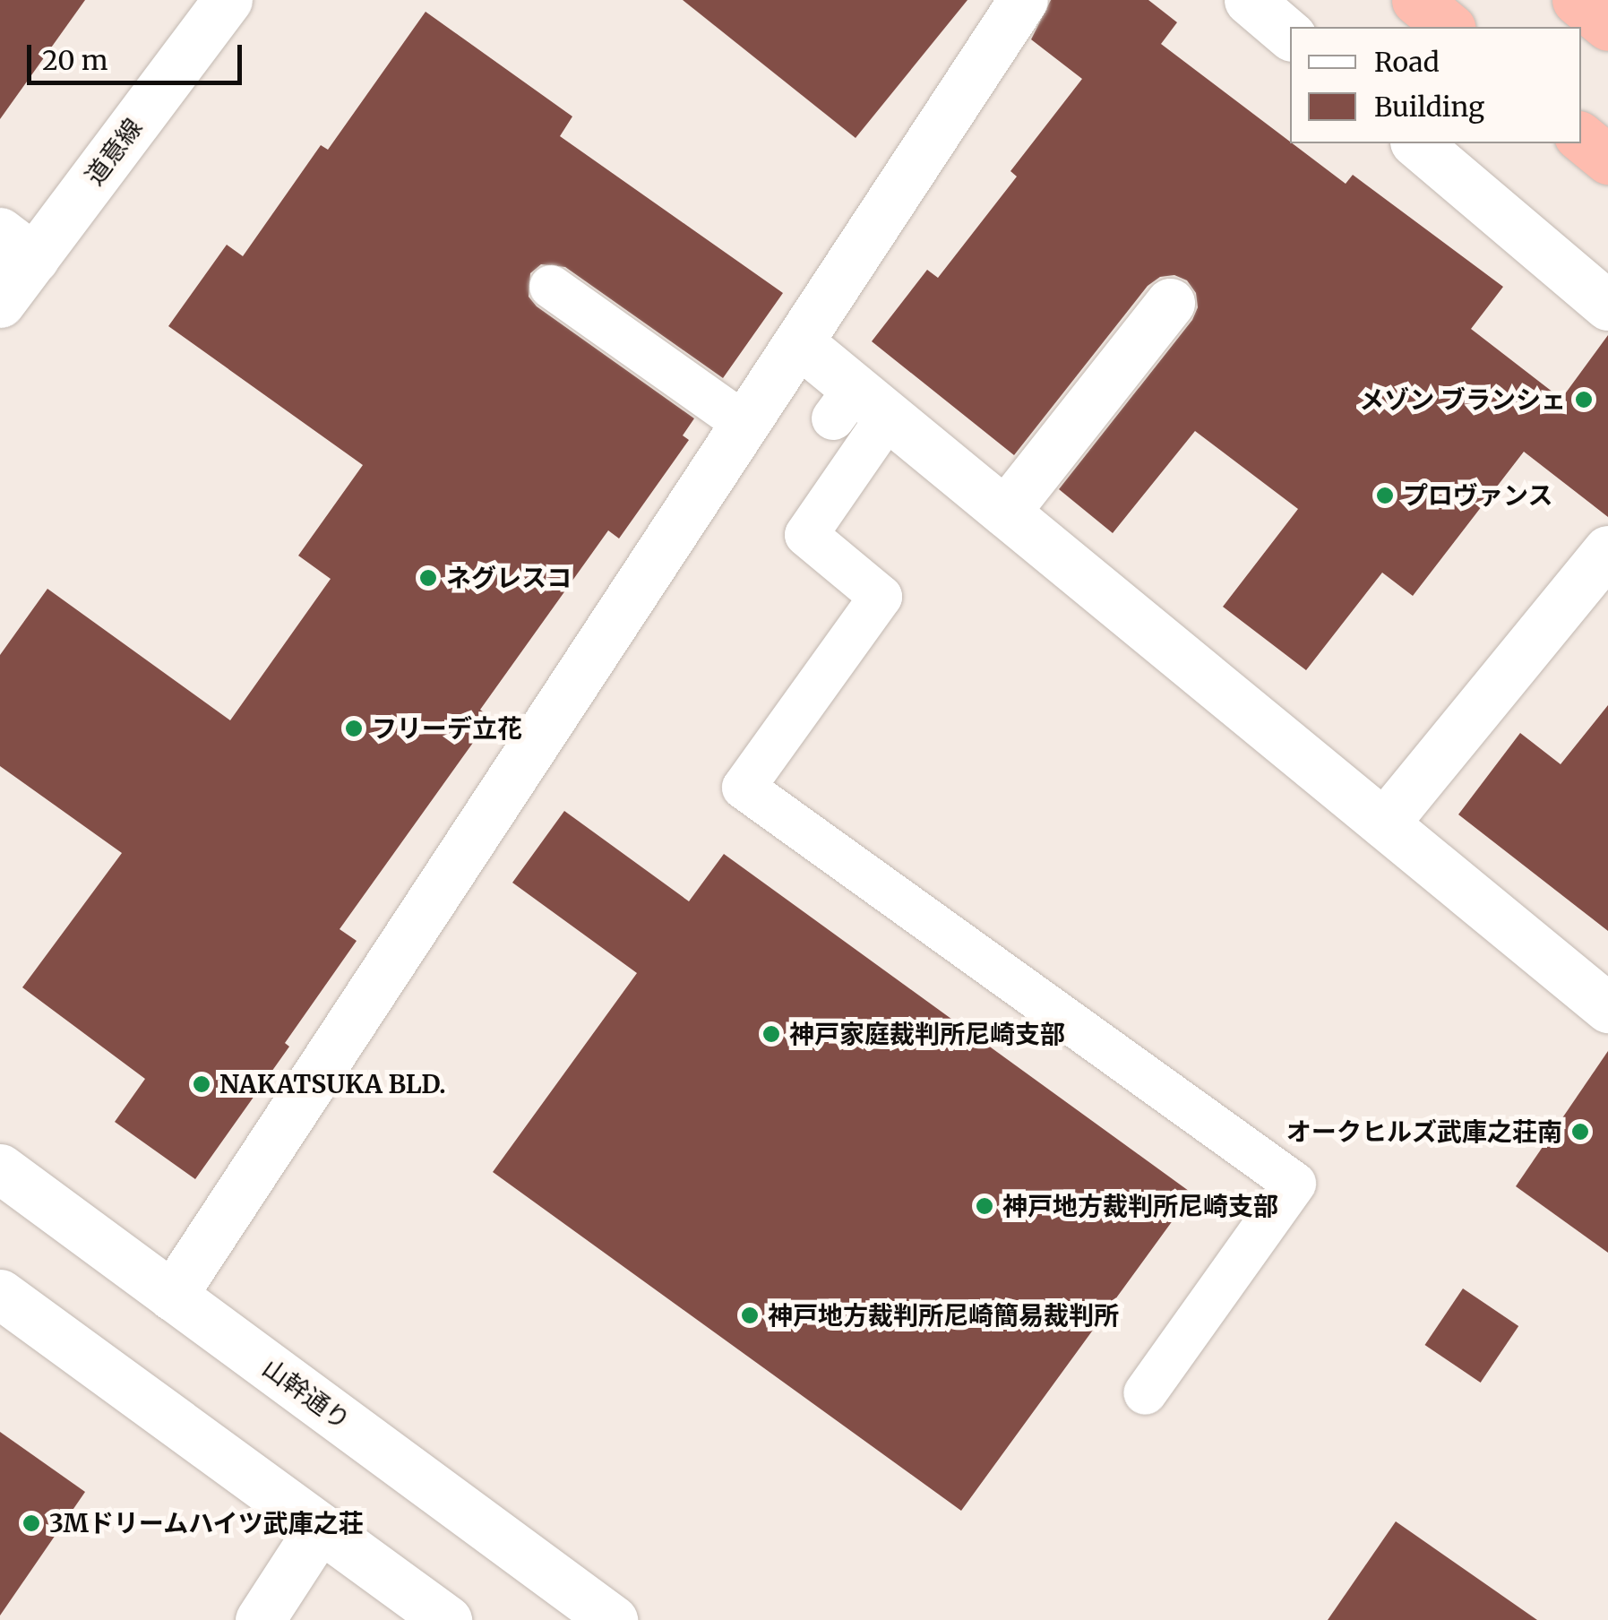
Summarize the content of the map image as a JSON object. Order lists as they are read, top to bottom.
{
  "streets": {
    "street": ["道意線", "山幹通り"]
  },
  "places": [
    "メゾン ブランシェ",
    "プロヴァンス",
    "ネグレスコ",
    "フリーデ立花",
    "神戸家庭裁判所尼崎支部",
    "NAKATSUKA BLD.",
    "オークヒルズ武庫之荘南",
    "神戸地方裁判所尼崎支部",
    "神戸地方裁判所尼崎簡易裁判所",
    "3Mドリームハイツ武庫之荘"
  ],
  "legend": ["Road", "Building"],
  "scale_bar": "20 m"
}
